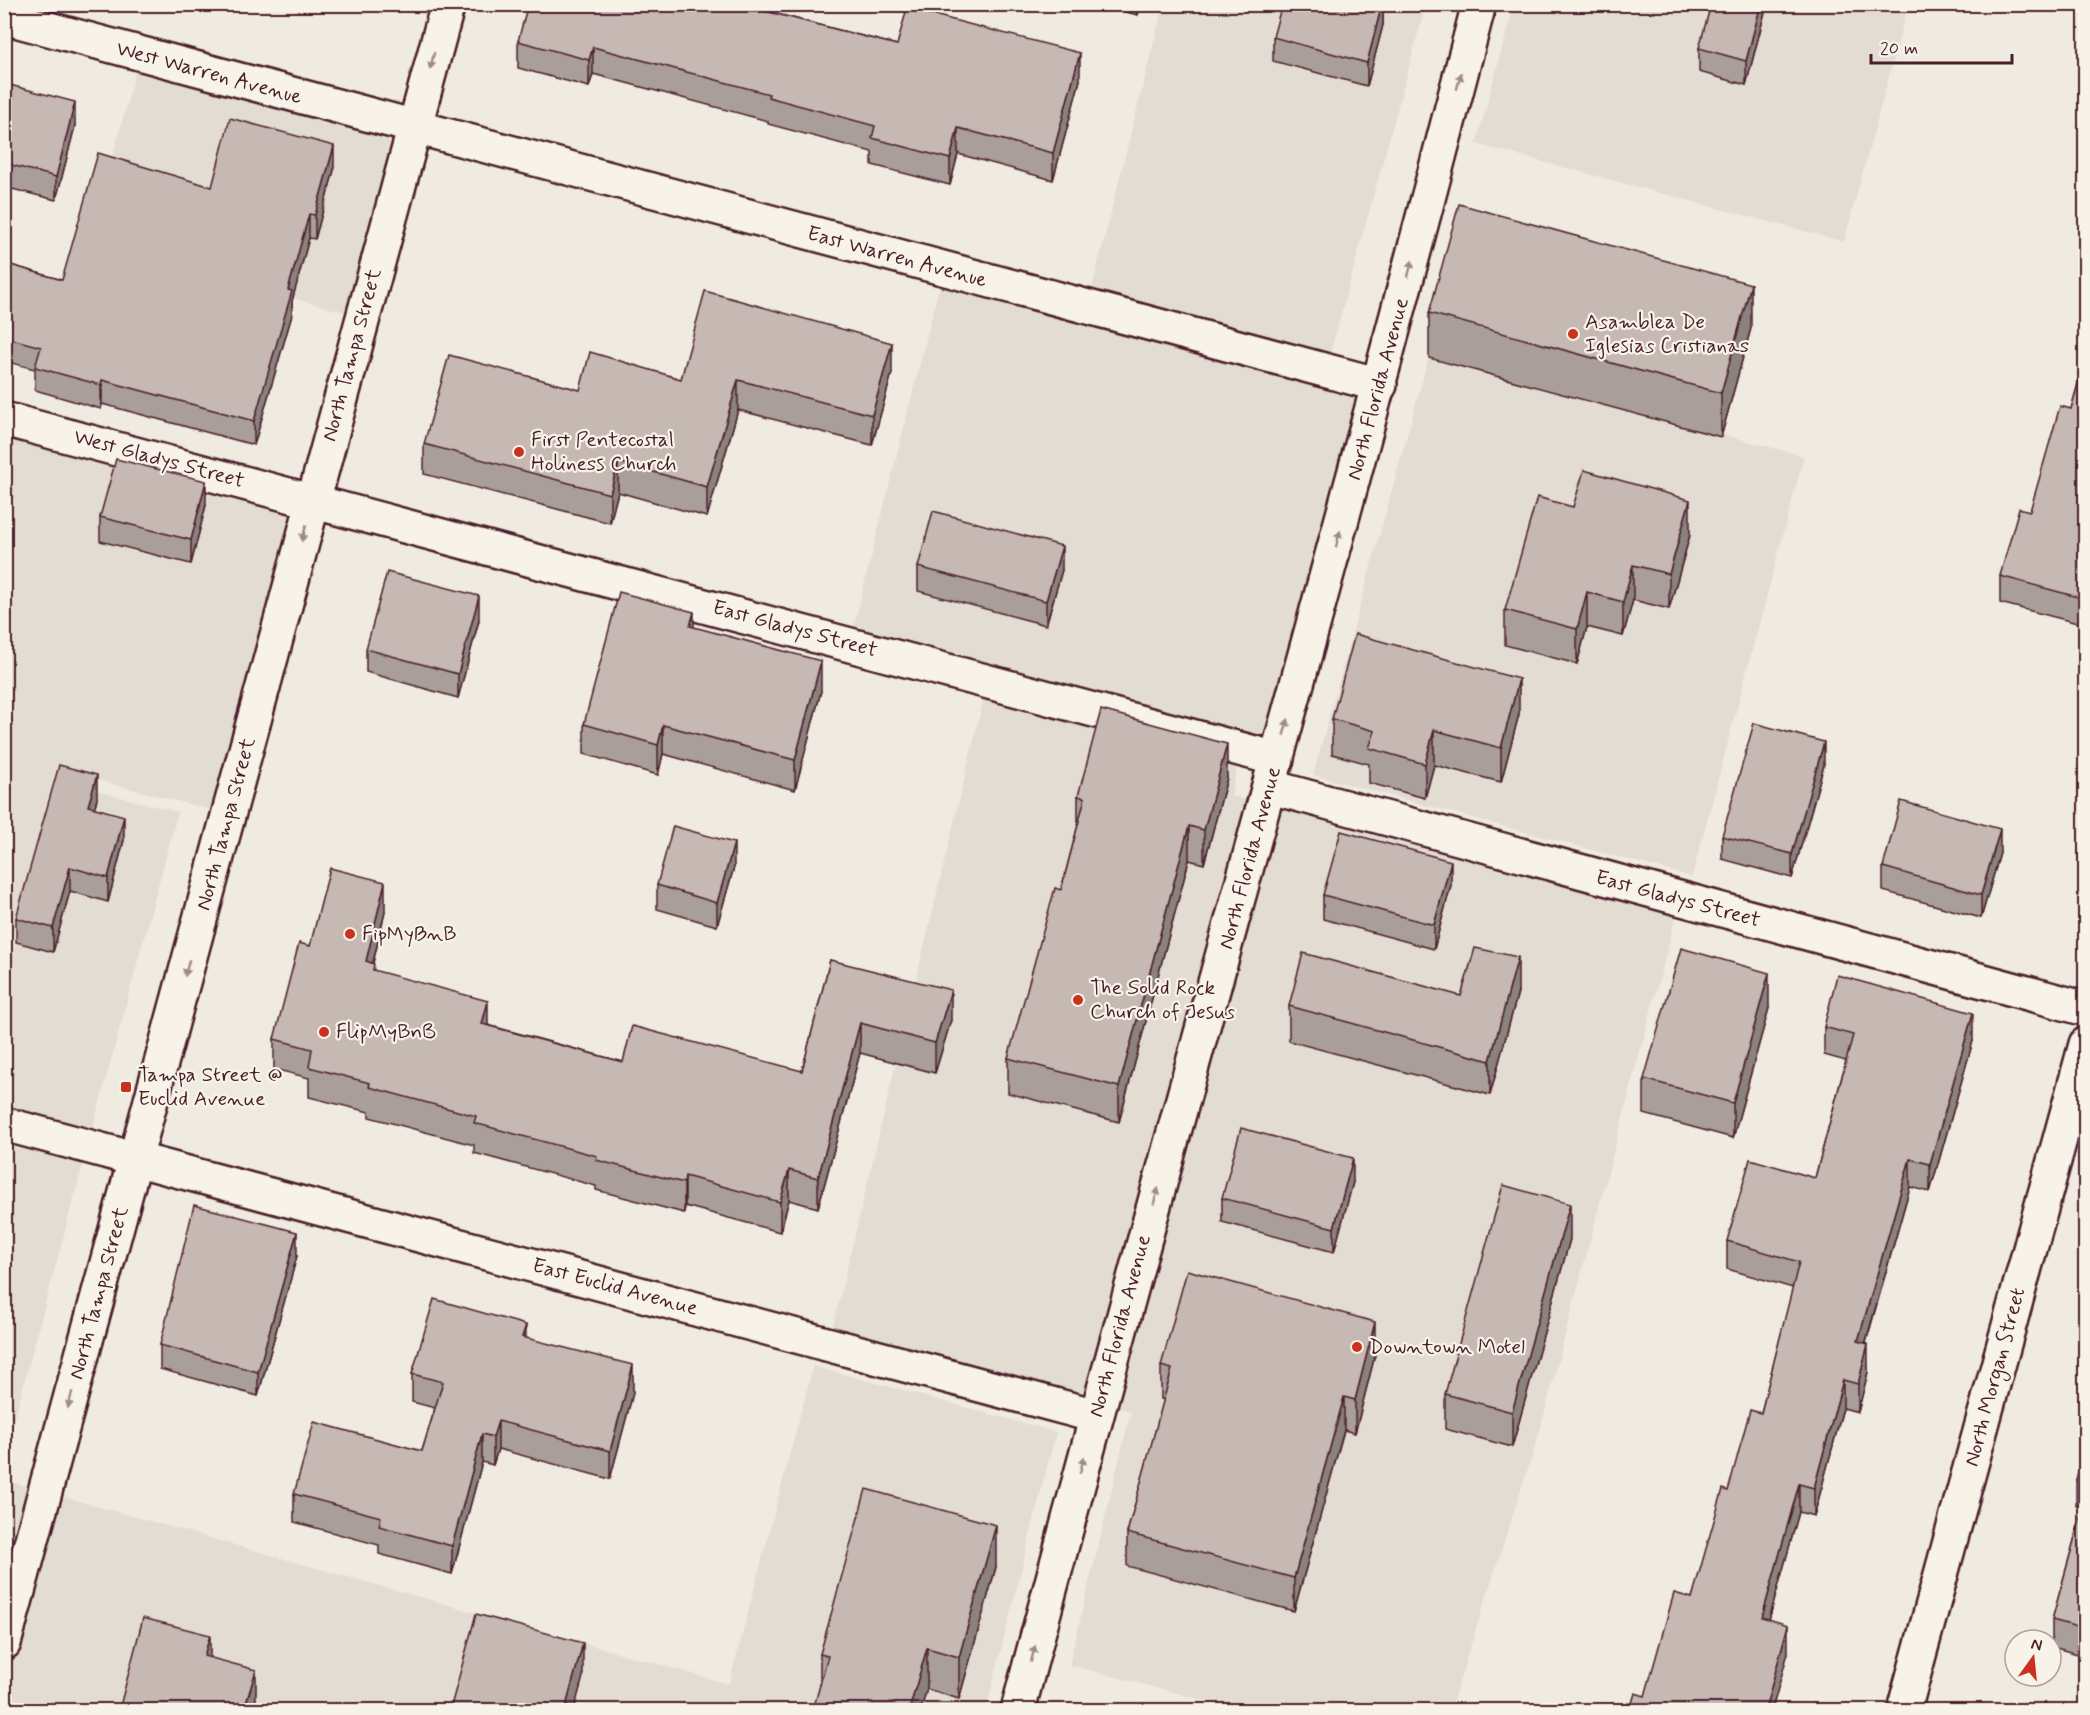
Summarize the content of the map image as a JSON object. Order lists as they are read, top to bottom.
{
  "streets": {
    "street": [
      "West Warren Avenue",
      "East Warren Avenue",
      "North Tampa Street",
      "North Florida Avenue",
      "West Gladys Street",
      "East Gladys Street",
      "East Euclid Avenue",
      "North Morgan Street"
    ]
  },
  "crossings": [
    ["West Warren Avenue", "East Warren Avenue"],
    ["West Warren Avenue", "North Tampa Street"],
    ["East Warren Avenue", "North Tampa Street"],
    ["East Warren Avenue", "North Florida Avenue"],
    ["North Tampa Street", "West Gladys Street"],
    ["North Tampa Street", "East Gladys Street"],
    ["North Tampa Street", "East Euclid Avenue"],
    ["North Florida Avenue", "East Gladys Street"],
    ["North Florida Avenue", "East Euclid Avenue"],
    ["West Gladys Street", "East Gladys Street"]
  ],
  "one_way": ["North Tampa Street", "North Florida Avenue"],
  "places": {
    "other": [
      "Asamblea De Iglesias Cristianas",
      "First Pentecostal Holiness Church",
      "FipMyBnB",
      "The Solid Rock Church of Jesus",
      "FlipMyBnB",
      "Downtown Motel"
    ],
    "transit": ["Tampa Street @ Euclid Avenue"]
  },
  "scale_bar": "20 m",
  "north": "top"
}
